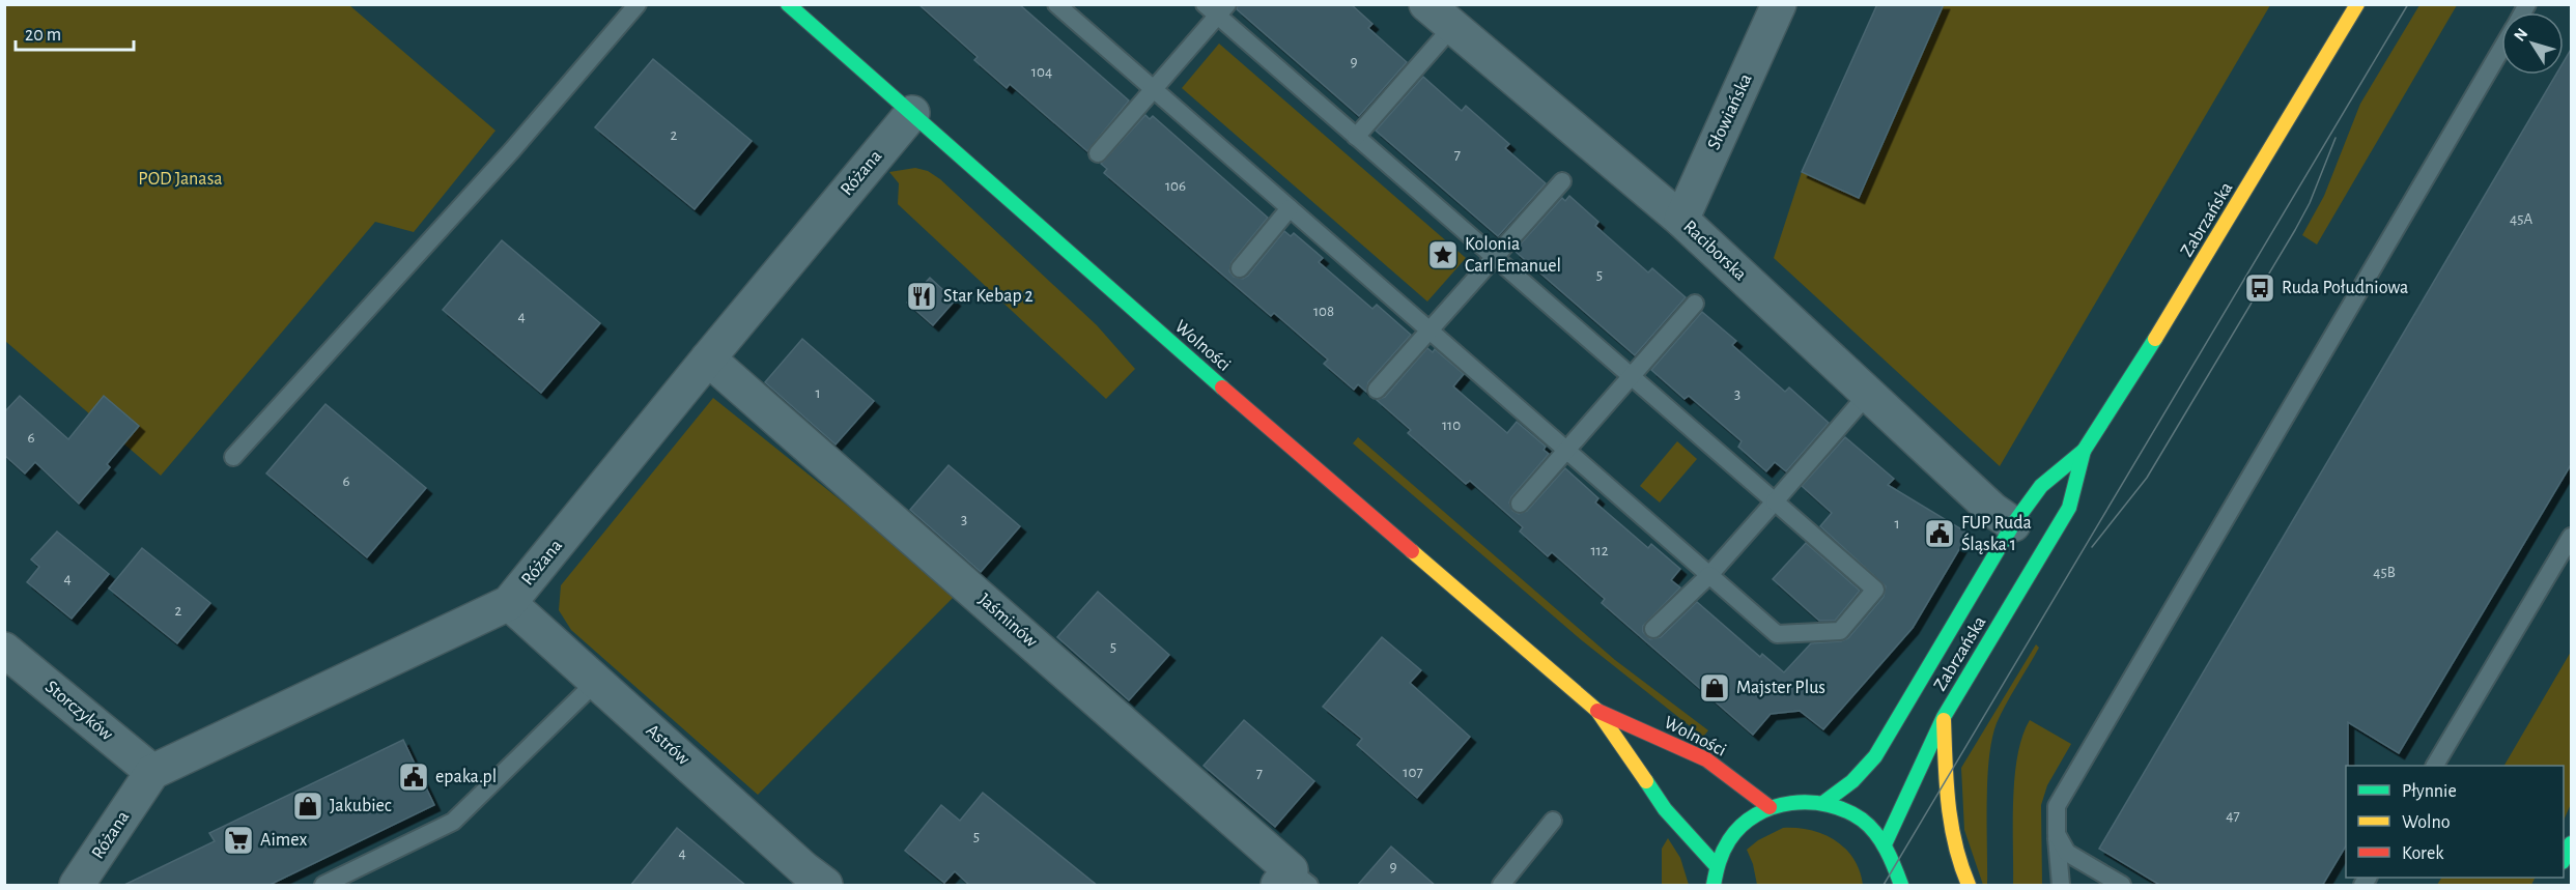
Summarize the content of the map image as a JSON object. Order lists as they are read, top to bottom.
{
  "streets": {
    "street": [
      "Słowiańska",
      "Różana",
      "Zabrzańska",
      "Raciborska",
      "Wolności",
      "Jaśminów",
      "Storczyków",
      "Astrów"
    ]
  },
  "crossings": [
    ["Słowiańska", "Raciborska"],
    ["Różana", "Wolności"],
    ["Różana", "Jaśminów"],
    ["Różana", "Storczyków"],
    ["Różana", "Astrów"],
    ["Zabrzańska", "Raciborska"]
  ],
  "parks": ["POD Janasa"],
  "places": {
    "place": ["Kolonia Carl Emanuel"],
    "bus stop": ["Ruda Południowa"],
    "restaurant": ["Star Kebap 2"],
    "public building": ["FUP Ruda Śląska 1", "epaka.pl"],
    "shop": ["Majster Plus", "Jakubiec"],
    "supermarket": ["Aimex"]
  },
  "house_numbers": [
    "9",
    "104",
    "2",
    "7",
    "106",
    "45A",
    "5",
    "108",
    "4",
    "1",
    "3",
    "110",
    "6",
    "6",
    "3",
    "1",
    "112",
    "45B",
    "4",
    "2",
    "5",
    "107",
    "7",
    "47",
    "5",
    "4",
    "9"
  ],
  "legend": ["Płynnie", "Wolno", "Korek"],
  "scale_bar": "20 m",
  "north": "top left"
}
